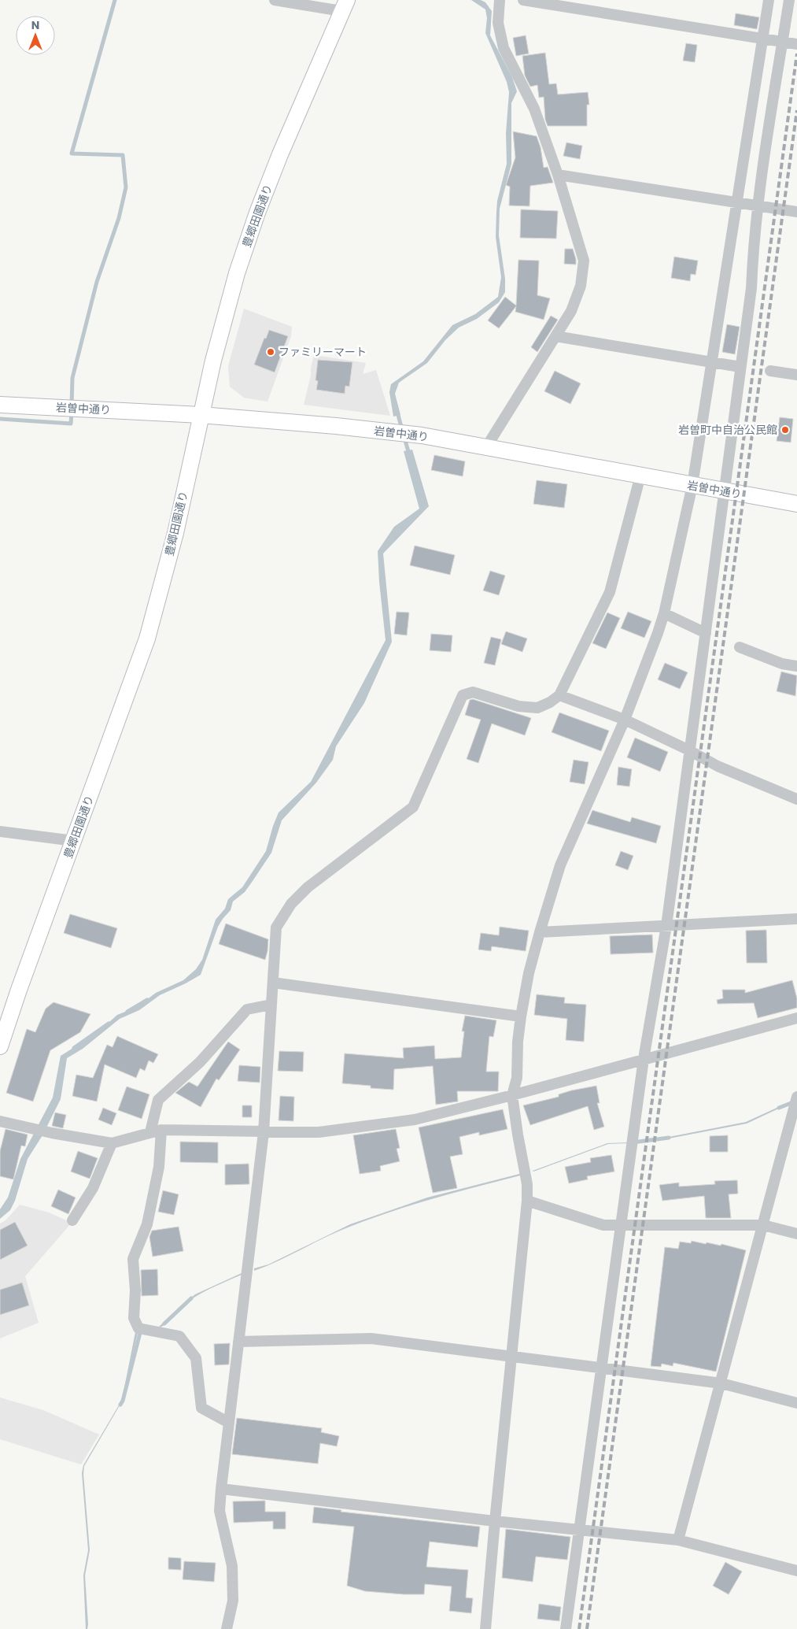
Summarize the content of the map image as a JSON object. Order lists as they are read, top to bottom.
{
  "streets": {
    "street": ["豊郷田園通り", "岩曽中通り"]
  },
  "crossings": [
    ["豊郷田園通り", "岩曽中通り"]
  ],
  "places": ["ファミリーマート", "岩曽町中自治公民館"],
  "north": "top"
}
